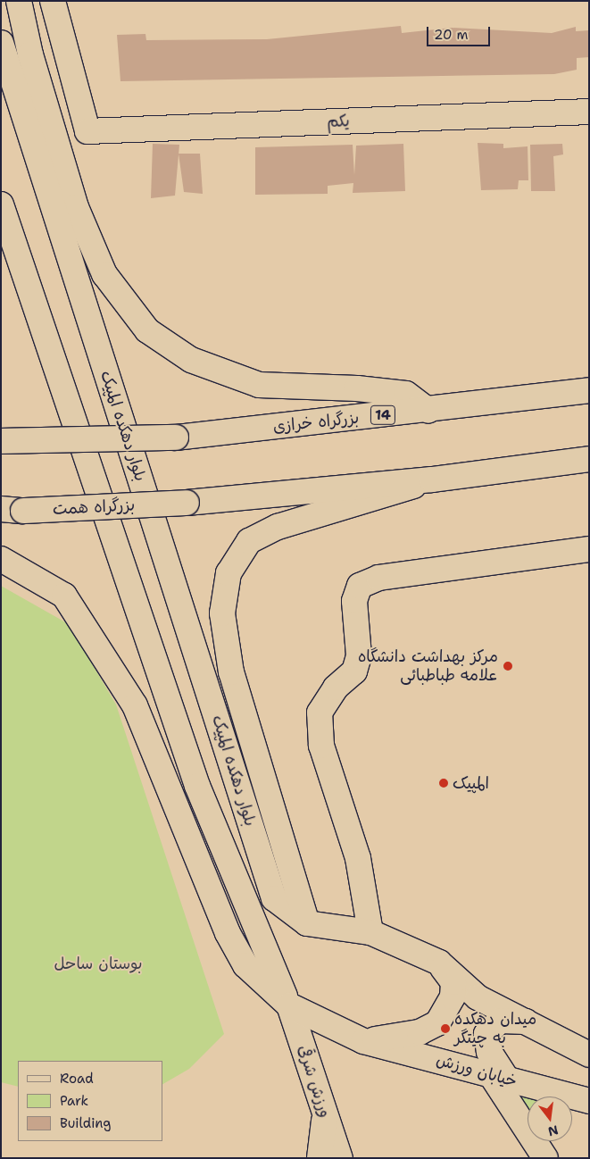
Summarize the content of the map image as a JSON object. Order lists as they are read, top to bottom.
{
  "streets": {
    "main road": [
      "یکم",
      "14",
      "بزرگراه خرازی",
      "بلوار دهکده المپیک",
      "بزرگراه همت",
      "خیابان ورزش",
      "ورزش شرقی"
    ]
  },
  "crossings": [
    ["خیابان ورزش", "ورزش شرقی"]
  ],
  "parks": ["بوستان ساحل"],
  "places": ["مرکز بهداشت دانشگاه علامه طباطبائی", "المپیک", "میدان دهکده به چیتگر"],
  "legend": ["Road", "Park", "Building"],
  "scale_bar": "20 m",
  "north": "bottom"
}
